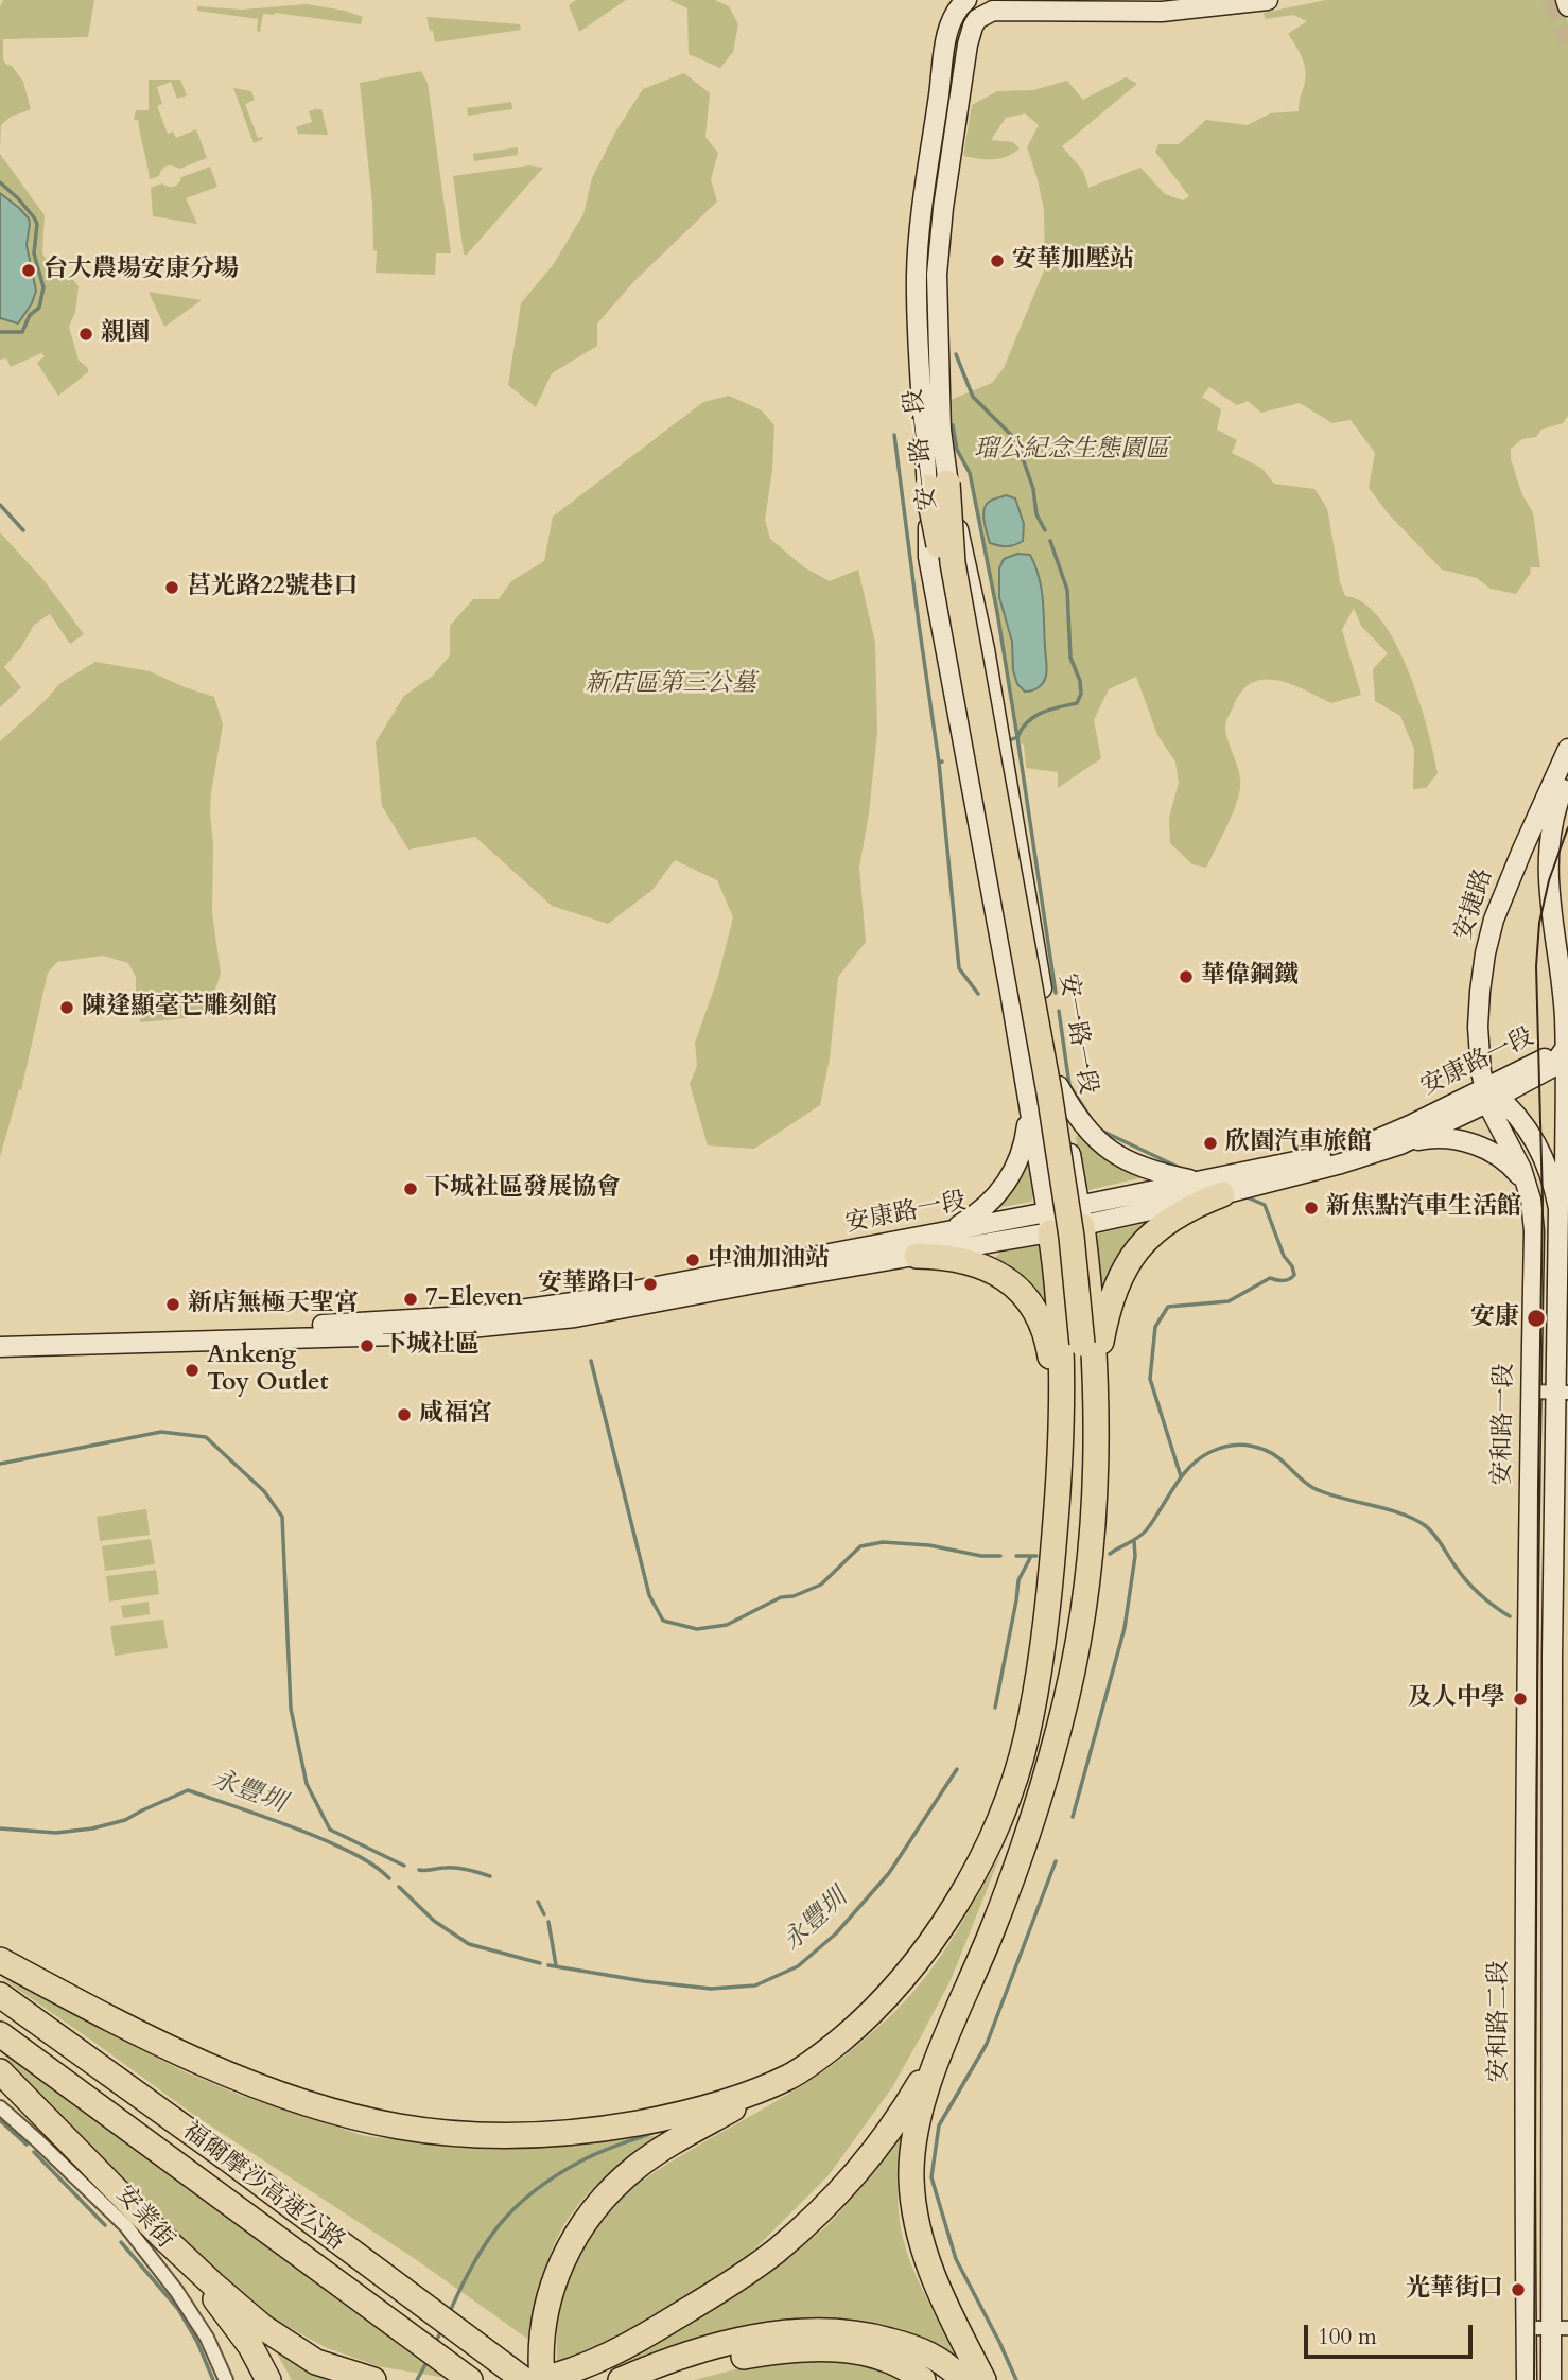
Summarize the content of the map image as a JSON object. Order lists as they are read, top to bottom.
{
  "streets": {
    "highway": ["福爾摩沙高速公路"],
    "main road": [
      "安一路一段",
      "安捷路",
      "安康路一段",
      "安和路一段",
      "安和路二段"
    ],
    "street": ["安業街"]
  },
  "crossings": [
    ["安一路一段", "安康路一段"],
    ["安捷路", "安康路一段"],
    ["安捷路", "安和路一段"],
    ["安康路一段", "安和路一段"],
    ["安和路一段", "安和路二段"]
  ],
  "water": ["永豐圳"],
  "parks": ["瑠公紀念生態園區", "新店區第三公墓"],
  "places": [
    "安華加壓站",
    "台大農場安康分場",
    "親園",
    "莒光路22號巷口",
    "華偉鋼鐵",
    "陳逢顯毫芒雕刻館",
    "欣園汽車旅館",
    "下城社區發展協會",
    "新焦點汽車生活館",
    "中油加油站",
    "安華路口",
    "7-Eleven",
    "新店無極天聖宮",
    "安康",
    "下城社區",
    "Ankeng Toy Outlet",
    "咸福宮",
    "及人中學",
    "光華街口"
  ],
  "scale_bar": "100 m"
}
